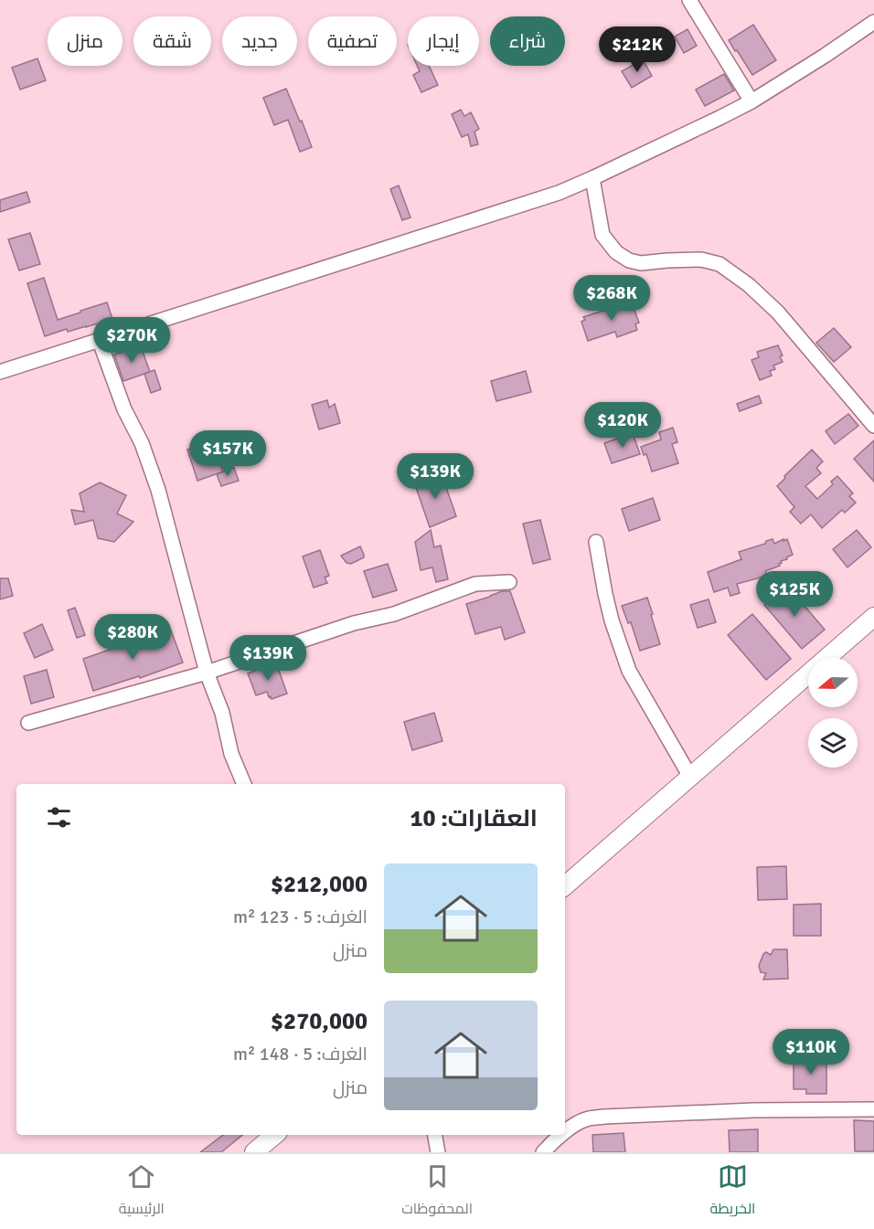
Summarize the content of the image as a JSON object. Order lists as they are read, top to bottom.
{
  "north": "left",
  "page": {
    "chip": [
      "شراء",
      "إيجار",
      "تصفية",
      "جديد",
      "شقة",
      "منزل"
    ],
    "price": [
      "$212K",
      "$268K",
      "$270K",
      "$120K",
      "$157K",
      "$139K",
      "$125K",
      "$280K",
      "$139K",
      "$110K"
    ],
    "heading": "العقارات: 10",
    "list": [
      {
        "name": "$212,000",
        "note": "الغرف: 5 · 123 m² · منزل"
      },
      {
        "name": "$270,000",
        "note": "الغرف: 5 · 148 m² · منزل"
      }
    ],
    "tabs": ["الخريطة", "المحفوظات", "الرئيسية"]
  }
}
